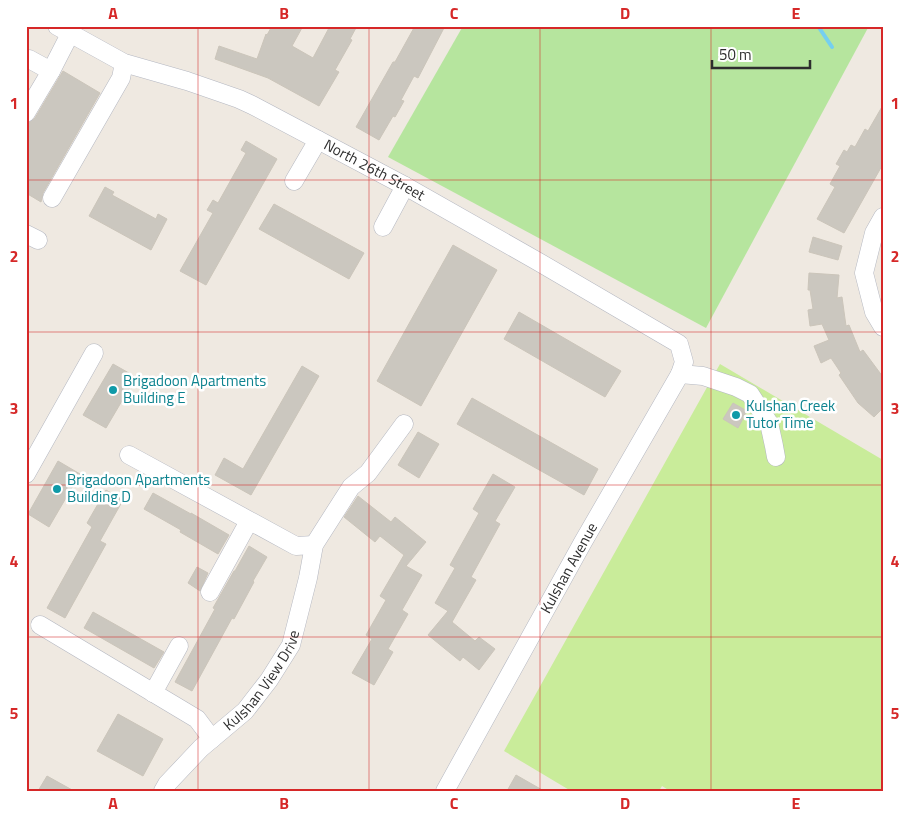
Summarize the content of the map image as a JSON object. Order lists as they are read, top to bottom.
{
  "streets": {
    "street": ["North 26th Street", "Kulshan Avenue", "Kulshan View Drive"]
  },
  "crossings": [
    ["North 26th Street", "Kulshan Avenue"]
  ],
  "places": ["Brigadoon Apartments Building E", "Kulshan Creek Tutor Time", "Brigadoon Apartments Building D"],
  "scale_bar": "50 m",
  "grid": {
    "columns": [
      "A",
      "B",
      "C",
      "D",
      "E"
    ],
    "rows": [
      "1",
      "2",
      "3",
      "4",
      "5"
    ]
  }
}
